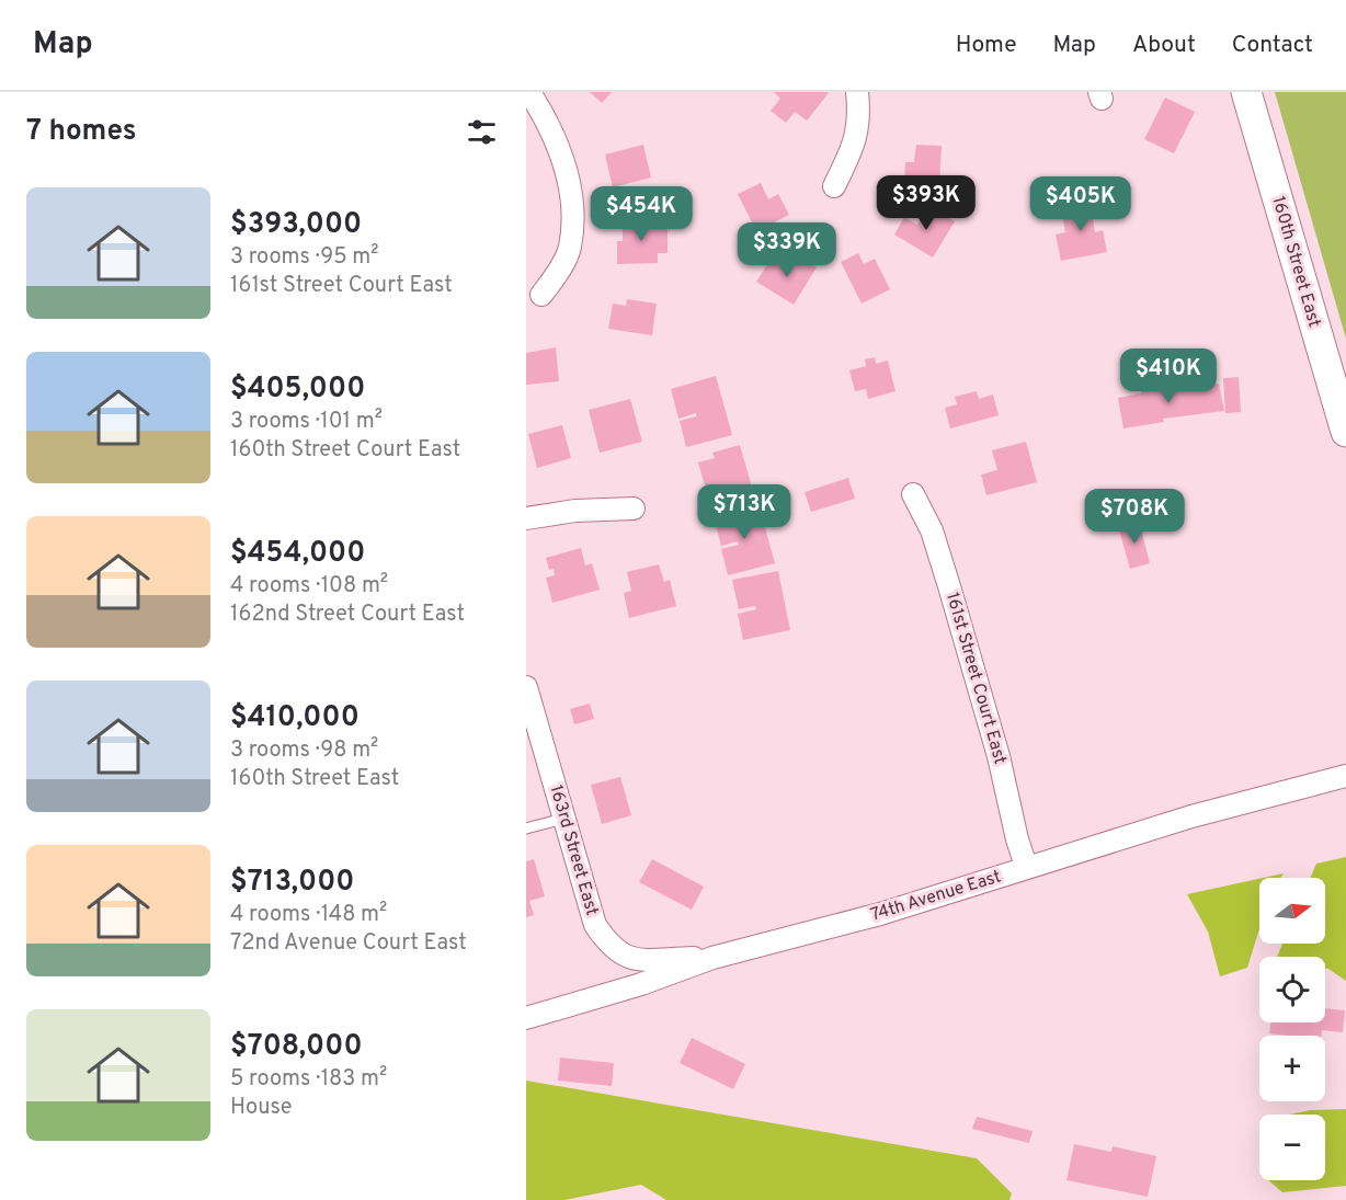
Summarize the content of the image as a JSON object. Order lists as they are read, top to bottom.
{
  "streets": {
    "main road": ["160th Street East"],
    "street": ["161st Street Court East", "163rd Street East", "74th Avenue East"]
  },
  "crossings": [
    ["161st Street Court East", "74th Avenue East"],
    ["163rd Street East", "74th Avenue East"]
  ],
  "north": "right",
  "page": {
    "header": "Map",
    "nav": [
      "Home",
      "Map",
      "About",
      "Contact"
    ],
    "heading": "7 homes",
    "list": [
      {
        "name": "$393,000",
        "note": "3 rooms · 95 m² · 161st Street Court East"
      },
      {
        "name": "$405,000",
        "note": "3 rooms · 101 m² · 160th Street Court East"
      },
      {
        "name": "$454,000",
        "note": "4 rooms · 108 m² · 162nd Street Court East"
      },
      {
        "name": "$410,000",
        "note": "3 rooms · 98 m² · 160th Street East"
      },
      {
        "name": "$713,000",
        "note": "4 rooms · 148 m² · 72nd Avenue Court East"
      },
      {
        "name": "$708,000",
        "note": "5 rooms · 183 m² · House"
      }
    ],
    "price": [
      "$393K",
      "$405K",
      "$454K",
      "$339K",
      "$410K",
      "$713K",
      "$708K"
    ],
    "map_buttons": ["+", "−"]
  }
}
